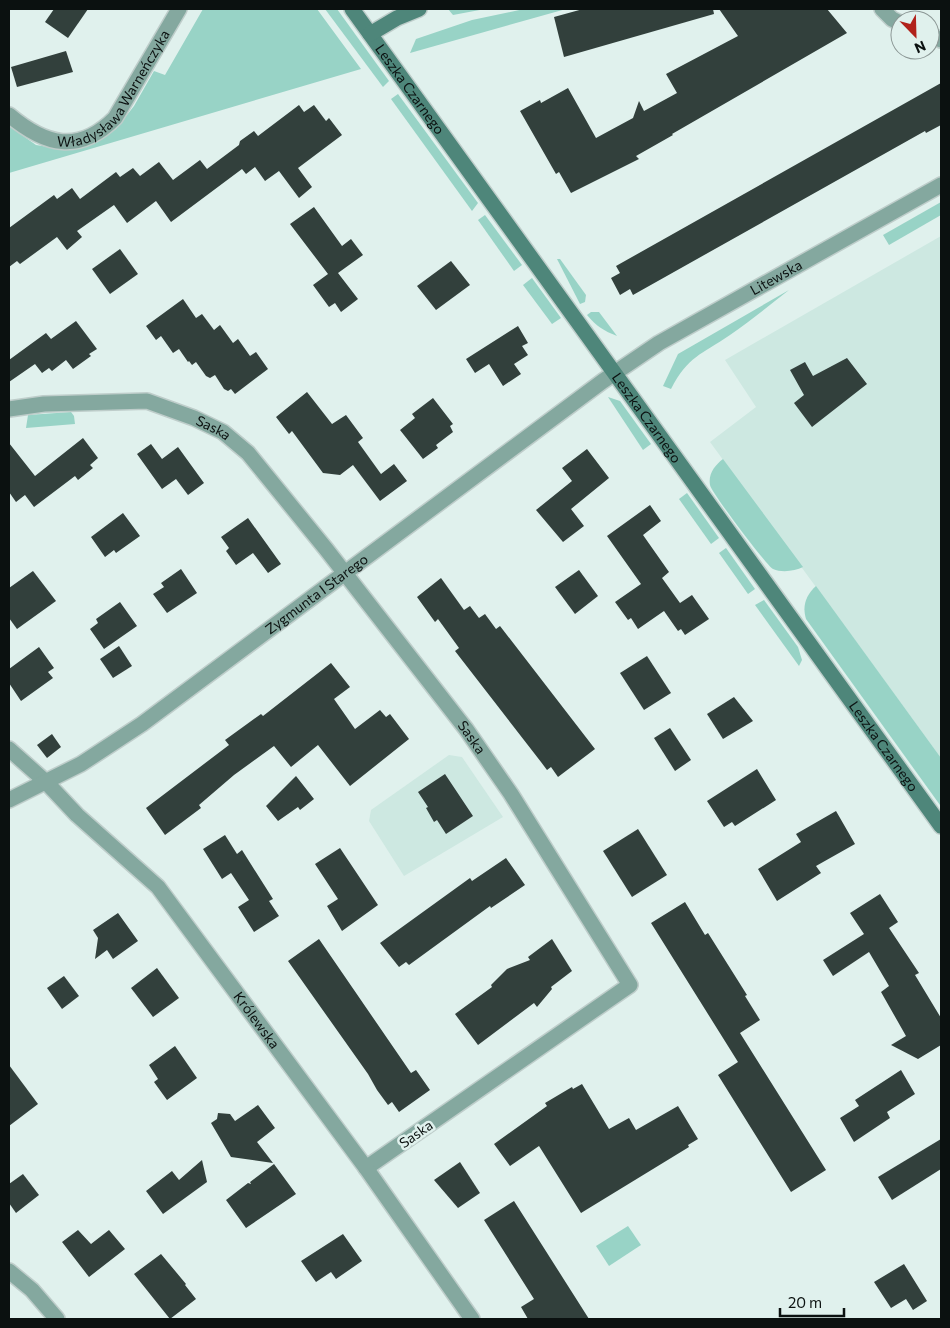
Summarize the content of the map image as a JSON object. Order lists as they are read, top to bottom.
{
  "streets": {
    "street": [
      "Władysława Warneńczyka",
      "Leszka Czarnego",
      "Litewska",
      "Saska",
      "Zygmunta I Starego",
      "Królewska"
    ]
  },
  "crossings": [
    ["Leszka Czarnego", "Litewska"],
    ["Leszka Czarnego", "Zygmunta I Starego"],
    ["Litewska", "Zygmunta I Starego"],
    ["Saska", "Zygmunta I Starego"],
    ["Saska", "Królewska"],
    ["Zygmunta I Starego", "Królewska"]
  ],
  "scale_bar": "20 m",
  "north": "bottom right"
}
